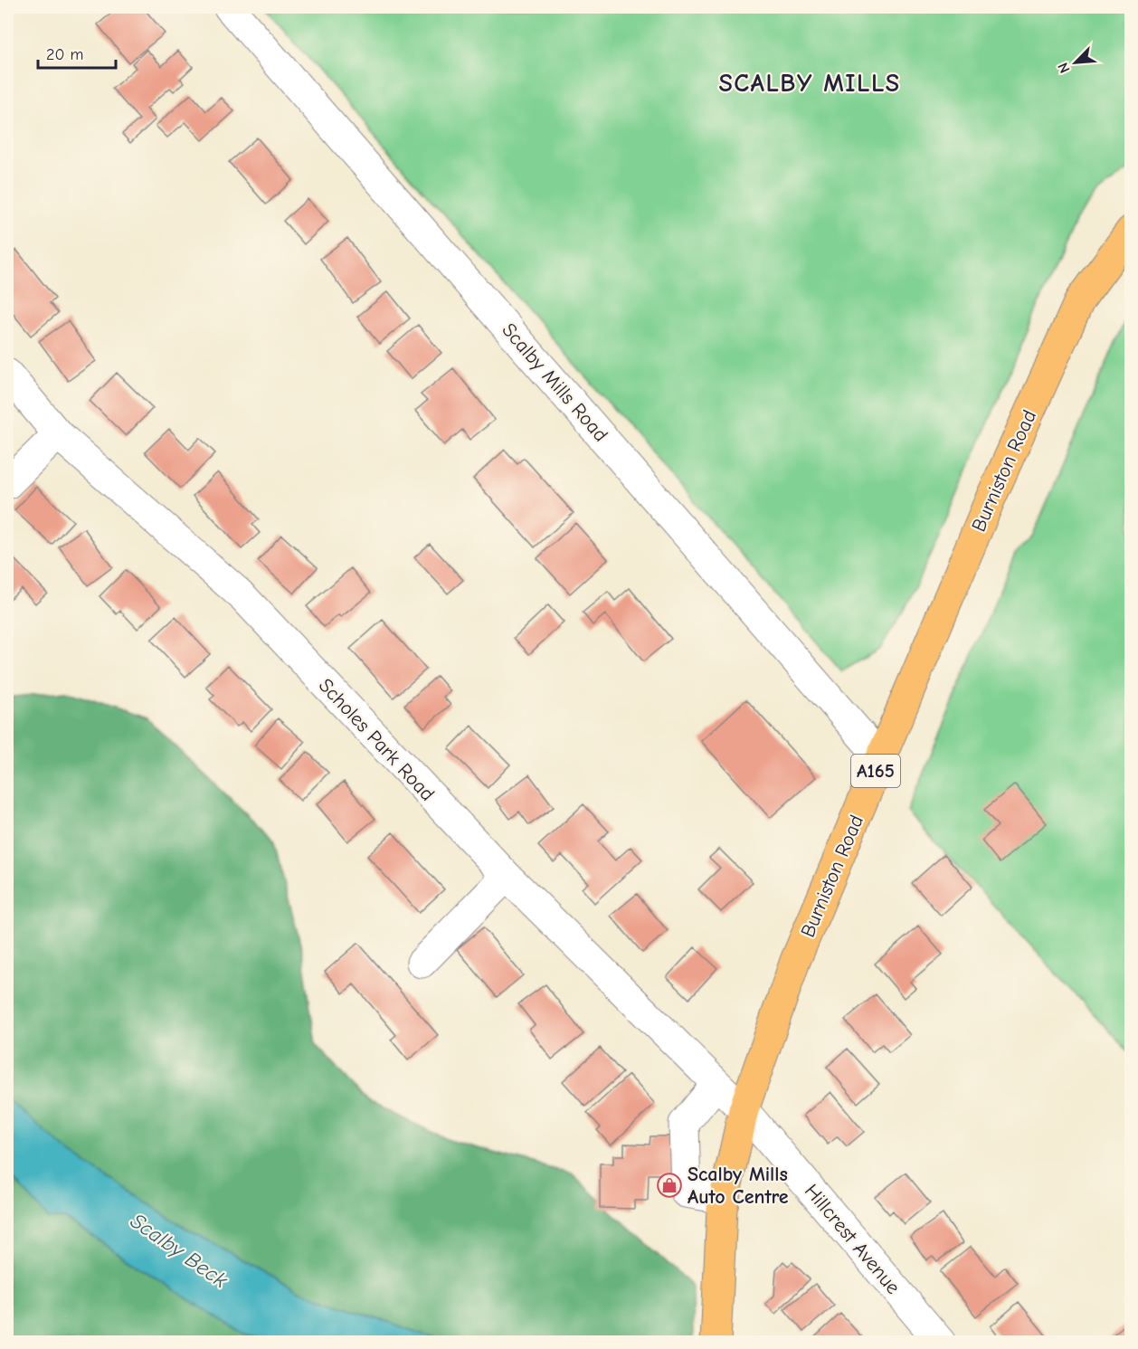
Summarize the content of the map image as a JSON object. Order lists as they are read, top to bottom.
{
  "streets": {
    "main road": ["Burniston Road", "A165"],
    "street": ["Scalby Mills Road", "Scholes Park Road", "Hillcrest Avenue"]
  },
  "crossings": [
    ["Scalby Mills Road", "Burniston Road"],
    ["Burniston Road", "Scholes Park Road"],
    ["Burniston Road", "Hillcrest Avenue"],
    ["Scholes Park Road", "Hillcrest Avenue"]
  ],
  "districts": ["SCALBY MILLS"],
  "water": ["Scalby Beck"],
  "places": {
    "shop": ["Scalby Mills Auto Centre"]
  },
  "scale_bar": "20 m",
  "north": "bottom left"
}
